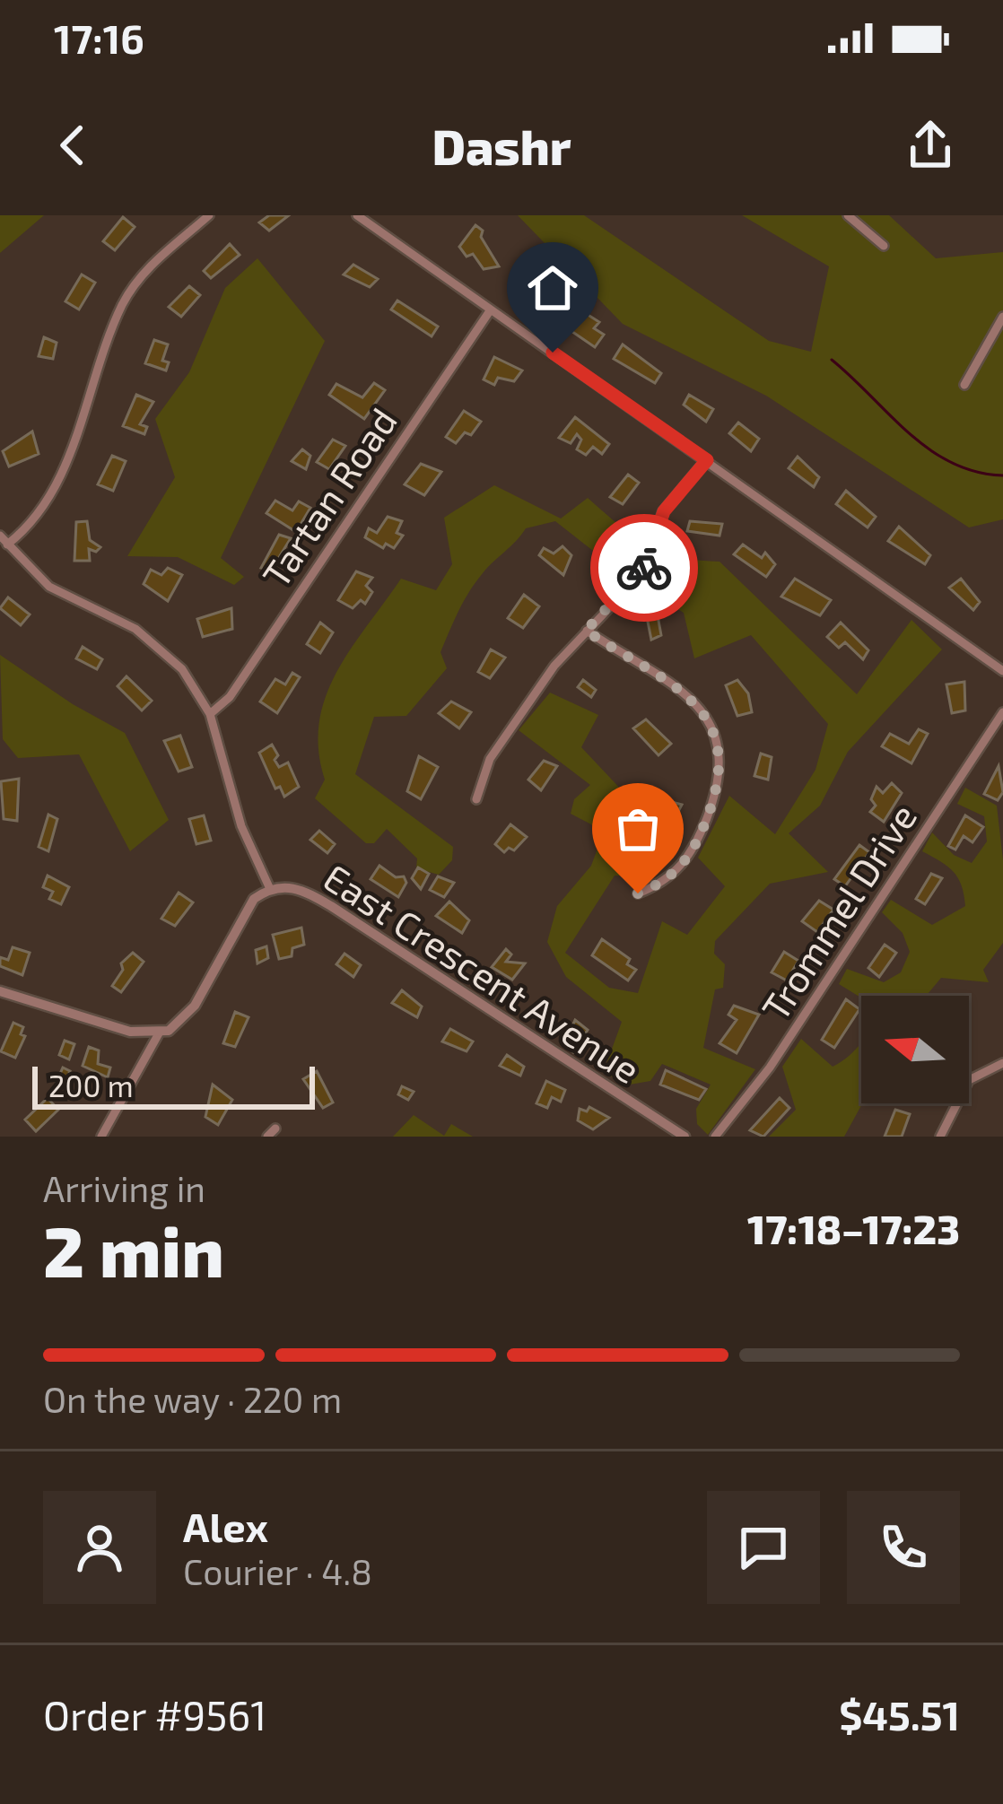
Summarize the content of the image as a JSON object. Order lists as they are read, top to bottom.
{
  "streets": {
    "street": ["Tartan Road", "Trommel Drive", "East Crescent Avenue"]
  },
  "scale_bar": "200 m",
  "north": "left",
  "page": {
    "status": "17:16",
    "header": "Dashr",
    "scale": "200 m",
    "heading": ["2 min", "Arriving in", "17:18–17:23"],
    "panel": [
      "Alex",
      "Courier · 4.8",
      "Order #9561",
      "$45.51"
    ],
    "bar": "On the way · 220 m"
  }
}
